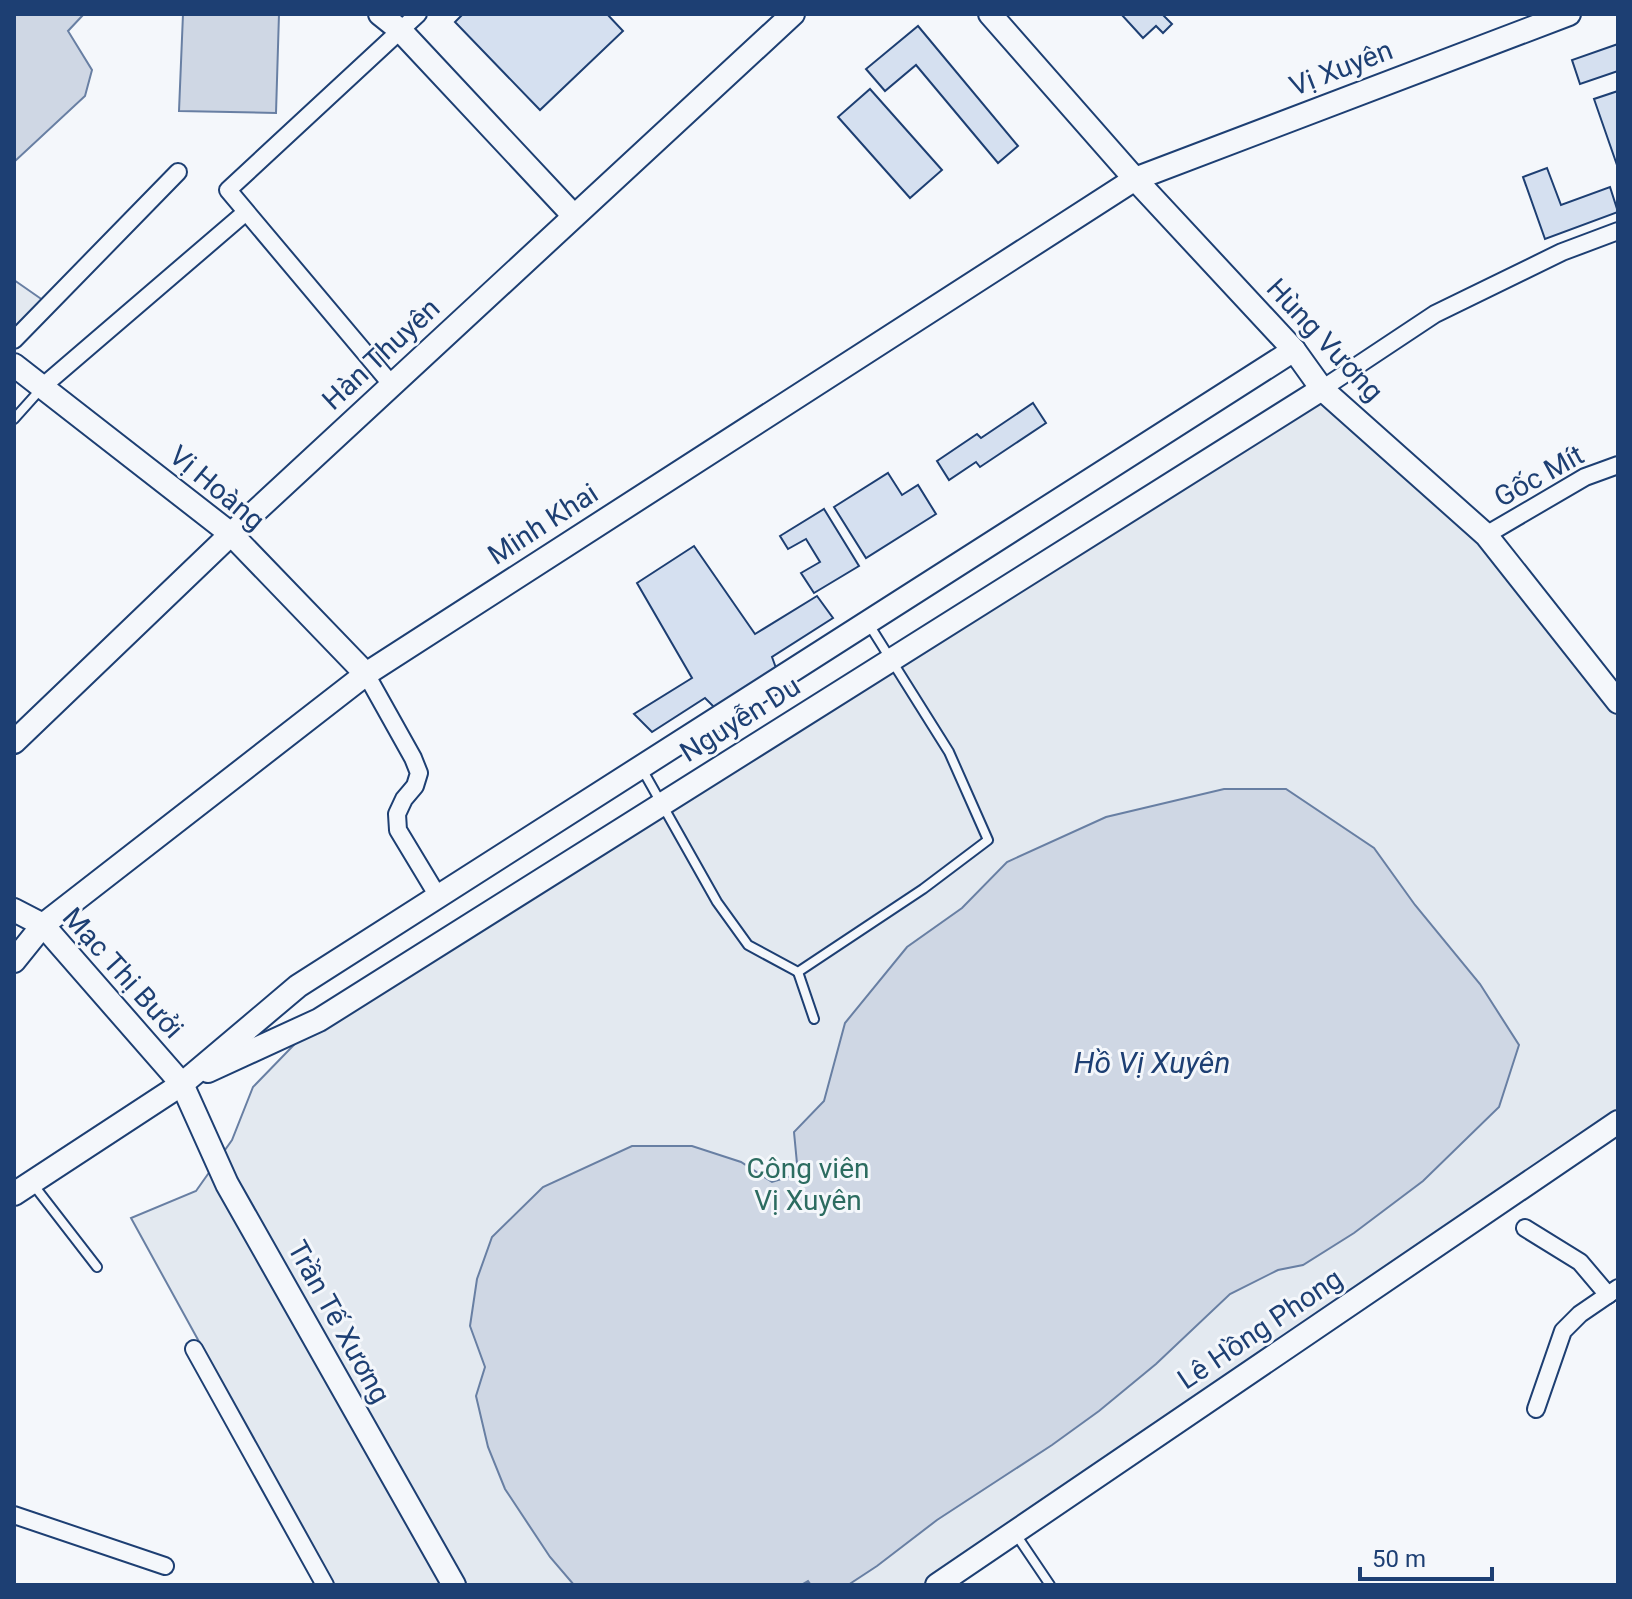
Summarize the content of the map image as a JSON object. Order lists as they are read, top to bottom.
{
  "streets": {
    "street": [
      "Vị Xuyên",
      "Hùng Vương",
      "Hàn Thuyên",
      "Gốc Mít",
      "Vị Hoàng",
      "Minh Khai",
      "Nguyễn Du",
      "Mạc Thị Bưởi",
      "Trần Tế Xương",
      "Lê Hồng Phong"
    ]
  },
  "crossings": [
    ["Vị Xuyên", "Hùng Vương"],
    ["Vị Xuyên", "Minh Khai"],
    ["Hùng Vương", "Gốc Mít"],
    ["Hùng Vương", "Minh Khai"],
    ["Hùng Vương", "Nguyễn Du"],
    ["Hàn Thuyên", "Vị Hoàng"],
    ["Vị Hoàng", "Minh Khai"],
    ["Minh Khai", "Mạc Thị Bưởi"],
    ["Nguyễn Du", "Mạc Thị Bưởi"],
    ["Nguyễn Du", "Trần Tế Xương"],
    ["Mạc Thị Bưởi", "Trần Tế Xương"]
  ],
  "water": ["Hồ Vị Xuyên"],
  "parks": ["Công viên Vị Xuyên"],
  "scale_bar": "50 m"
}
